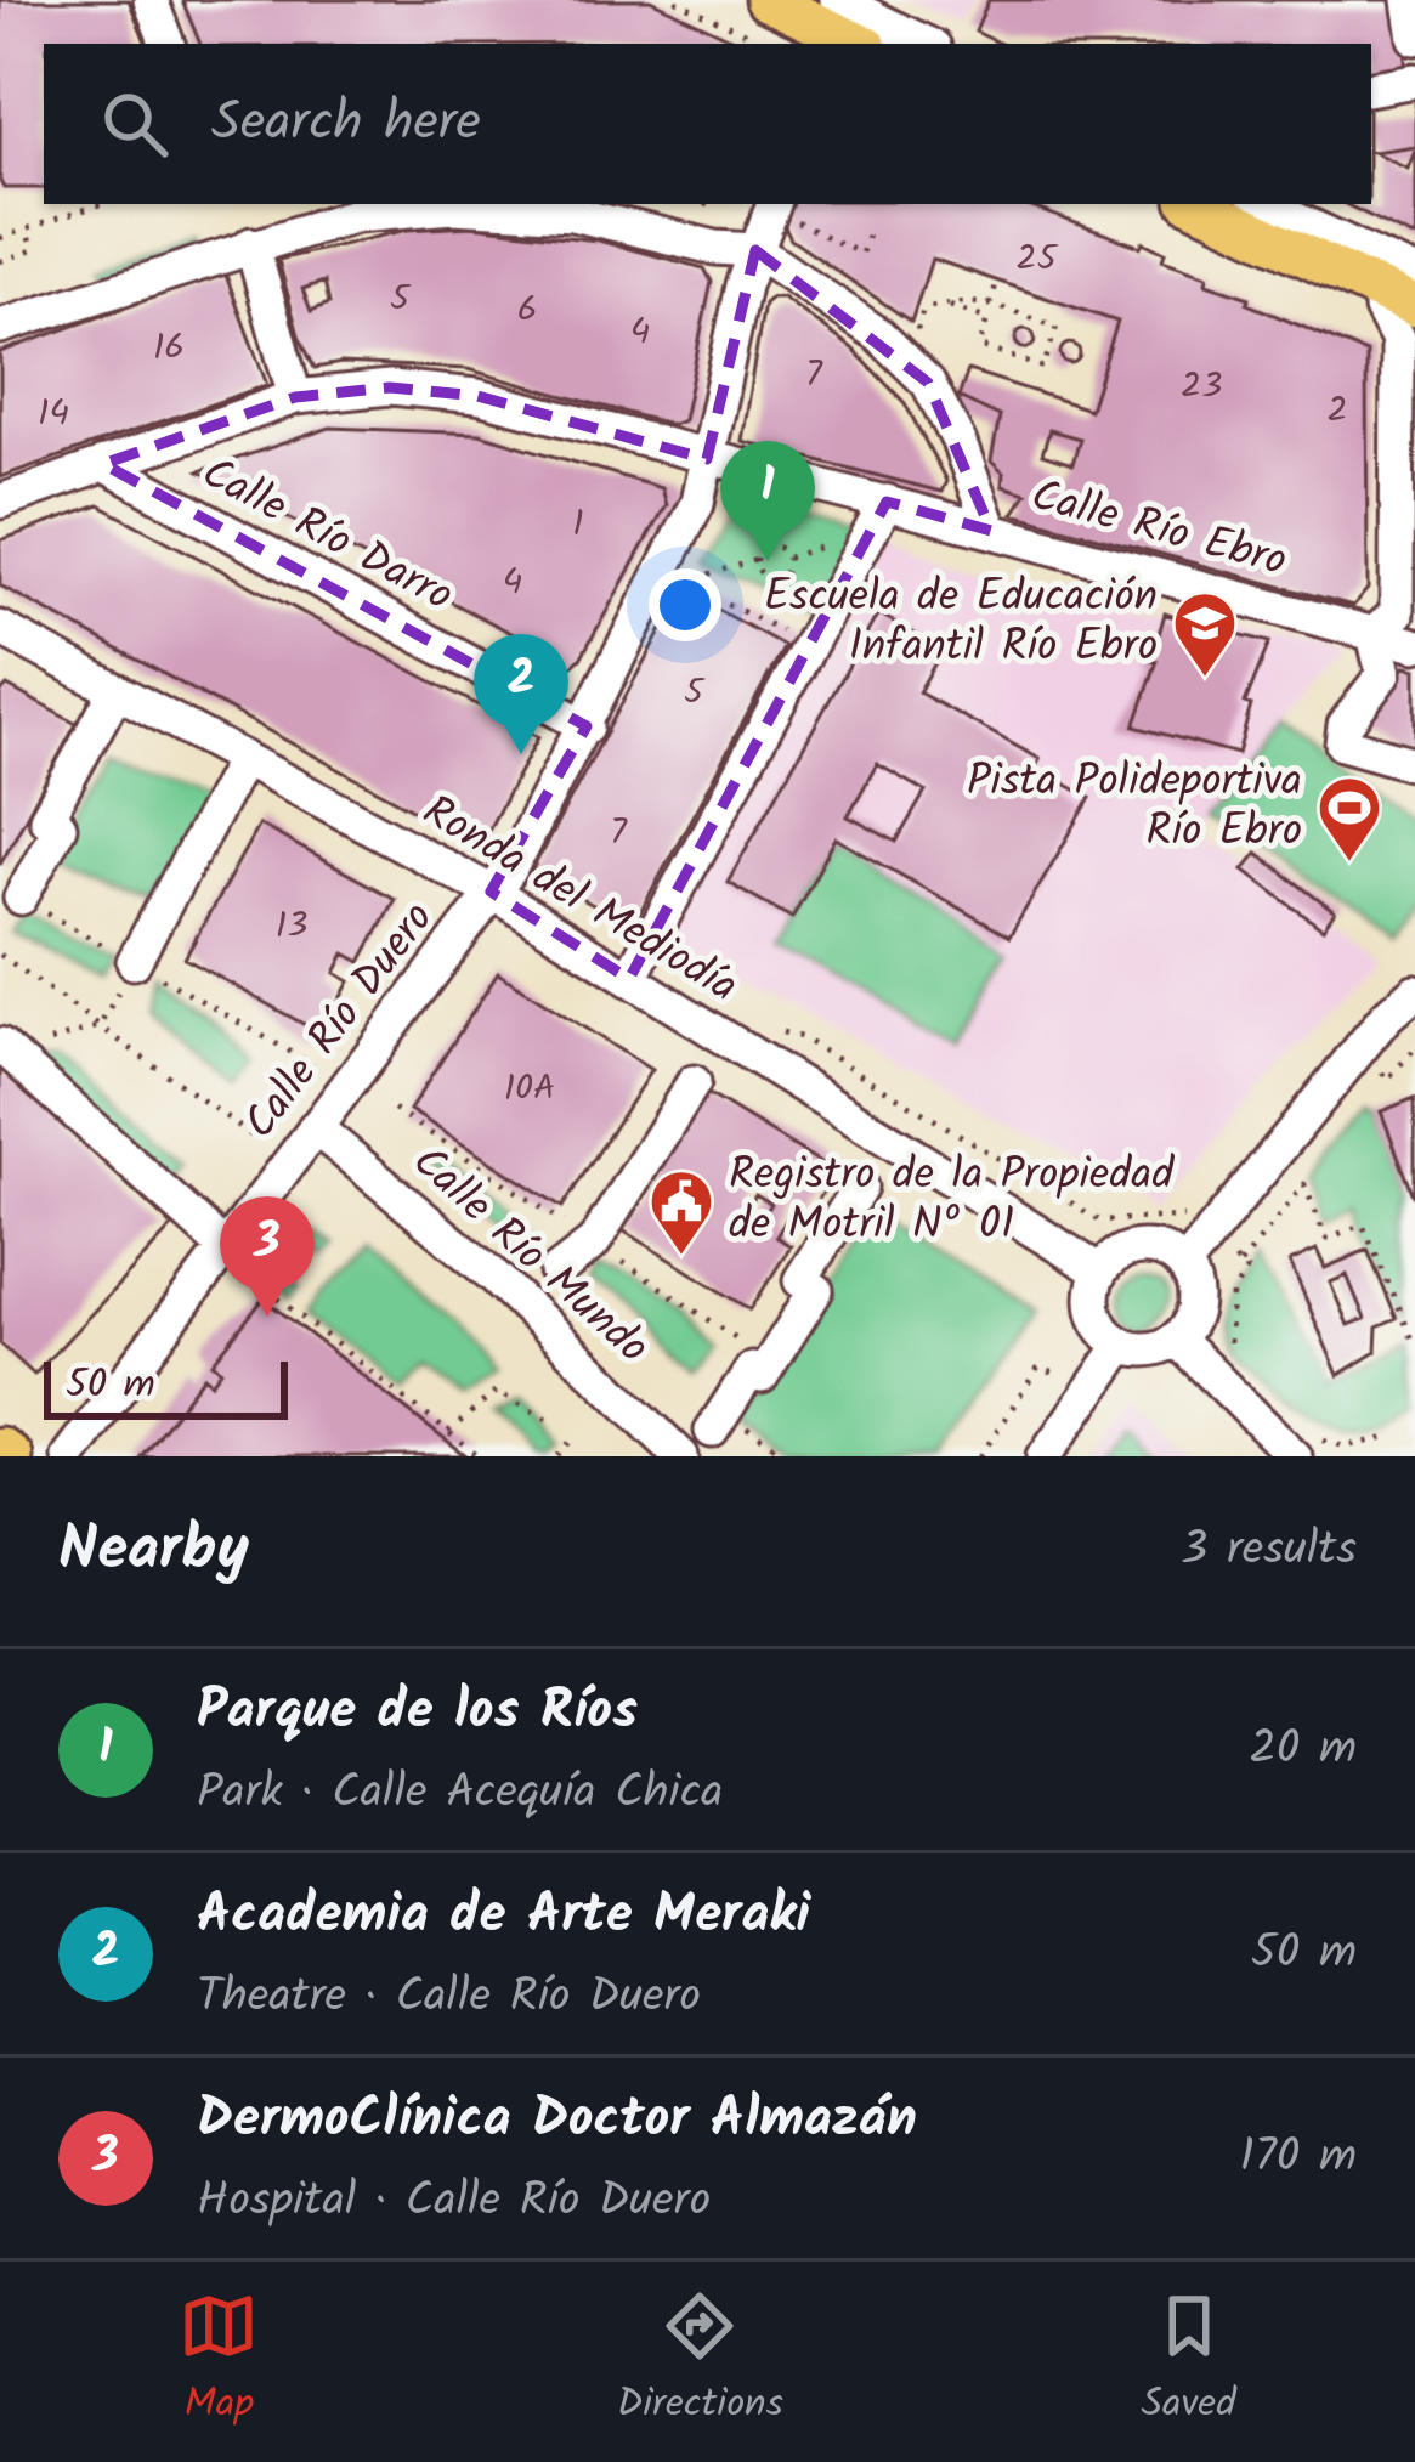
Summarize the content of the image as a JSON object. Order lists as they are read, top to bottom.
{
  "streets": {
    "street": [
      "Calle Río Ebro",
      "Calle Río Darro",
      "Ronda del Mediodía",
      "Calle Río Duero",
      "Calle Río Mundo"
    ]
  },
  "crossings": [
    ["Calle Río Ebro", "Calle Río Duero"],
    ["Calle Río Darro", "Calle Río Duero"],
    ["Ronda del Mediodía", "Calle Río Duero"],
    ["Calle Río Duero", "Calle Río Mundo"]
  ],
  "places": {
    "school or university": ["Escuela de Educación Infantil Río Ebro"],
    "sports": ["Pista Polideportiva Río Ebro"],
    "public building": ["Registro de la Propiedad de Motril Nº 01"]
  },
  "house_numbers": [
    "25",
    "5",
    "6",
    "4",
    "16",
    "7",
    "23",
    "2",
    "14",
    "1",
    "4",
    "5",
    "7",
    "13",
    "10A"
  ],
  "scale_bar": "50 m",
  "page": {
    "search": "Search here",
    "pins": ["1", "2", "3"],
    "scale": "50 m",
    "heading": ["Nearby", "3 results"],
    "list": [
      {
        "mark": "1",
        "name": "Parque de los Ríos",
        "note": "Park · Calle Acequía Chica",
        "value": "20 m"
      },
      {
        "mark": "2",
        "name": "Academia de Arte Meraki",
        "note": "Theatre · Calle Río Duero",
        "value": "50 m"
      },
      {
        "mark": "3",
        "name": "DermoClínica Doctor Almazán",
        "note": "Hospital · Calle Río Duero",
        "value": "170 m"
      }
    ],
    "nav": ["Map", "Directions", "Saved"]
  }
}
